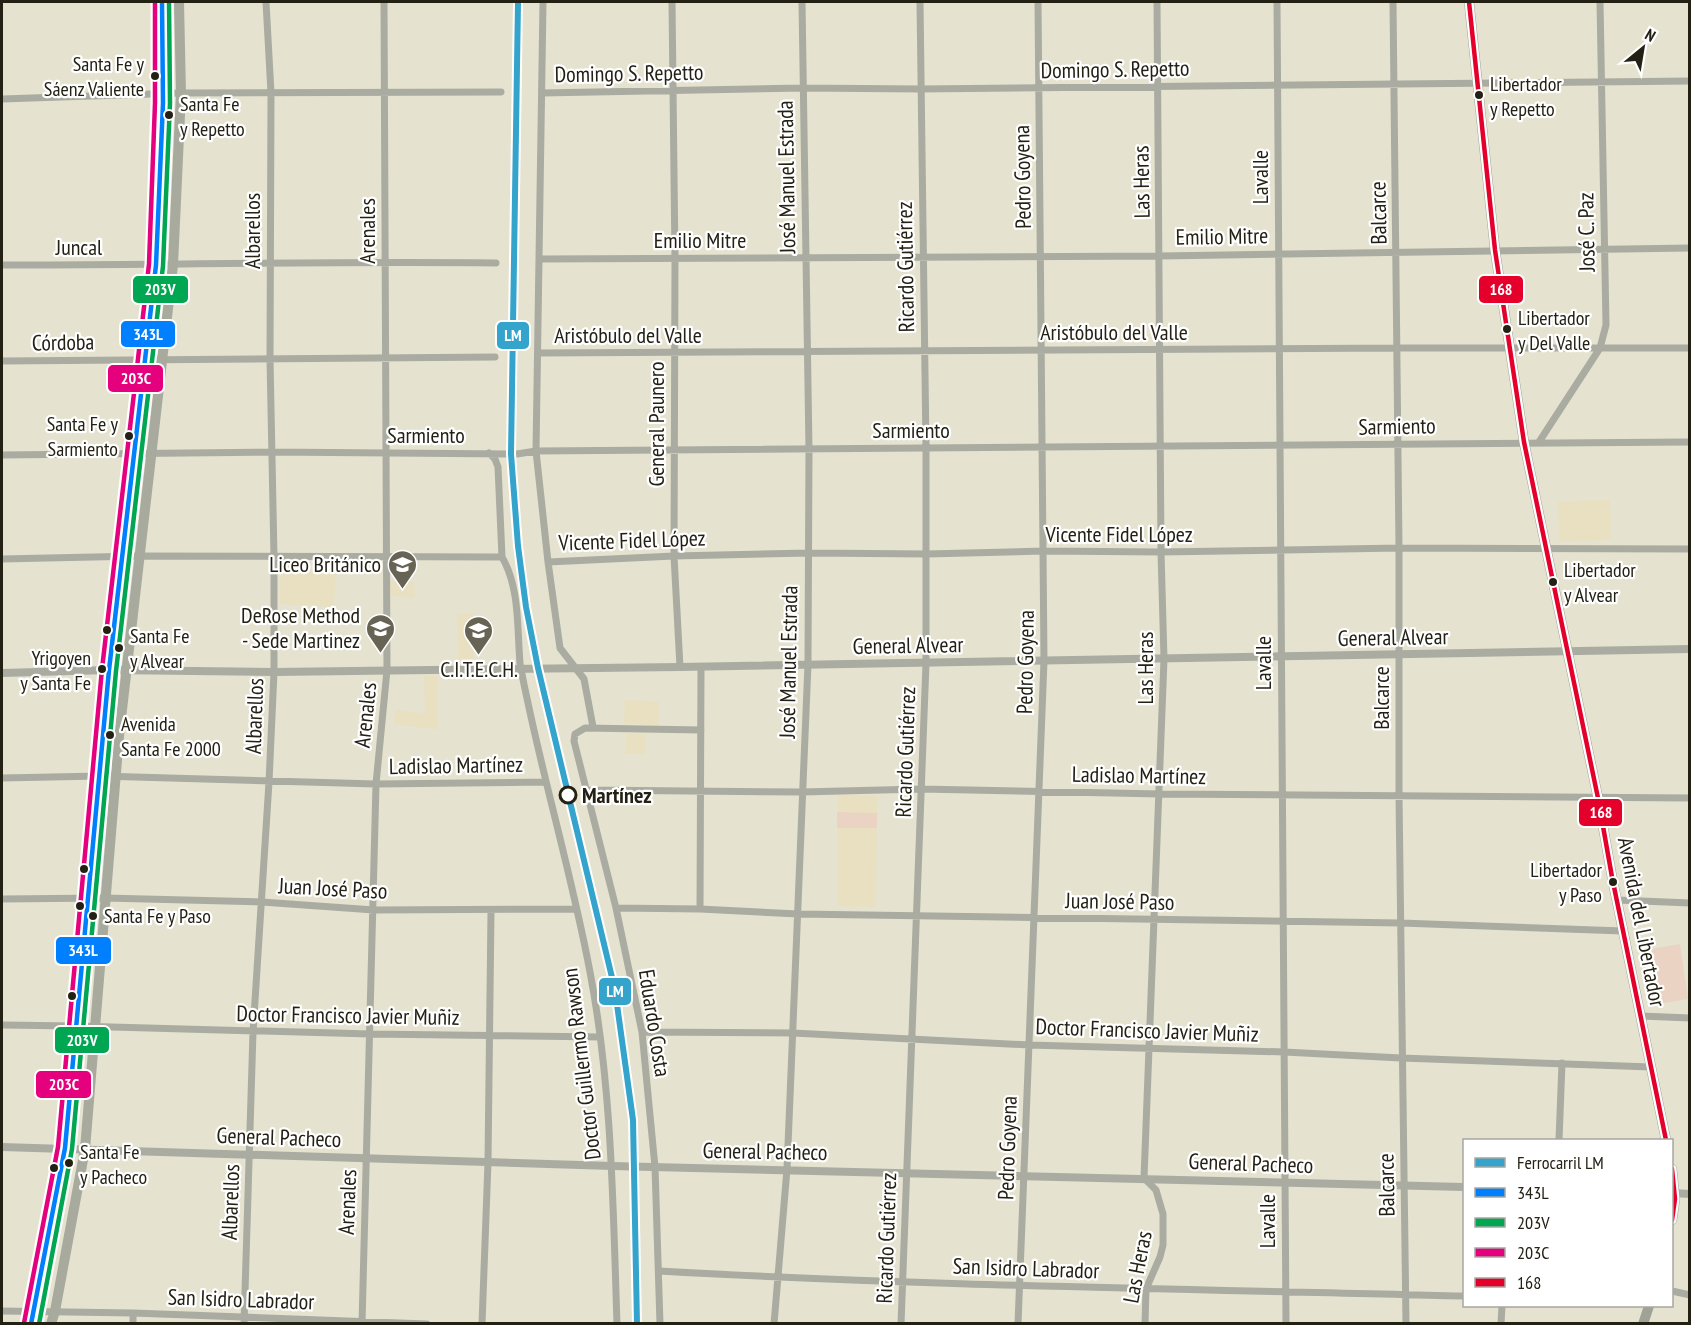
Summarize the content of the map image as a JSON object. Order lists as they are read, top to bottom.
{
  "streets": {
    "main road": ["Avenida del Libertador"],
    "street": [
      "Domingo S. Repetto",
      "José Manuel Estrada",
      "Pedro Goyena",
      "Lavalle",
      "Las Heras",
      "Balcarce",
      "Albarellos",
      "Arenales",
      "José C. Paz",
      "Emilio Mitre",
      "Juncal",
      "Ricardo Gutiérrez",
      "Aristóbulo del Valle",
      "Córdoba",
      "General Paunero",
      "Sarmiento",
      "Vicente Fidel López",
      "General Alvear",
      "Ladislao Martínez",
      "Juan José Paso",
      "Doctor Francisco Javier Muñiz",
      "Eduardo Costa",
      "Doctor Guillermo Rawson",
      "General Pacheco",
      "San Isidro Labrador"
    ]
  },
  "crossings": [
    ["Domingo S. Repetto", "José Manuel Estrada"],
    ["Domingo S. Repetto", "Pedro Goyena"],
    ["Domingo S. Repetto", "Lavalle"],
    ["Domingo S. Repetto", "Las Heras"],
    ["Domingo S. Repetto", "Balcarce"],
    ["Domingo S. Repetto", "José C. Paz"],
    ["Domingo S. Repetto", "Ricardo Gutiérrez"],
    ["Domingo S. Repetto", "General Paunero"],
    ["Domingo S. Repetto", "Avenida del Libertador"],
    ["José Manuel Estrada", "Emilio Mitre"],
    ["José Manuel Estrada", "Aristóbulo del Valle"],
    ["José Manuel Estrada", "Sarmiento"],
    ["José Manuel Estrada", "Vicente Fidel López"],
    ["José Manuel Estrada", "General Alvear"],
    ["José Manuel Estrada", "Ladislao Martínez"],
    ["José Manuel Estrada", "Juan José Paso"],
    ["José Manuel Estrada", "Doctor Francisco Javier Muñiz"],
    ["José Manuel Estrada", "General Pacheco"],
    ["José Manuel Estrada", "San Isidro Labrador"],
    ["Pedro Goyena", "Emilio Mitre"],
    ["Pedro Goyena", "Aristóbulo del Valle"],
    ["Pedro Goyena", "Sarmiento"],
    ["Pedro Goyena", "Vicente Fidel López"],
    ["Pedro Goyena", "General Alvear"],
    ["Pedro Goyena", "Ladislao Martínez"],
    ["Pedro Goyena", "Juan José Paso"],
    ["Pedro Goyena", "Doctor Francisco Javier Muñiz"],
    ["Pedro Goyena", "General Pacheco"],
    ["Pedro Goyena", "San Isidro Labrador"],
    ["Lavalle", "Emilio Mitre"],
    ["Lavalle", "Aristóbulo del Valle"],
    ["Lavalle", "Sarmiento"],
    ["Lavalle", "Vicente Fidel López"],
    ["Lavalle", "General Alvear"],
    ["Lavalle", "Ladislao Martínez"],
    ["Lavalle", "Juan José Paso"],
    ["Lavalle", "Doctor Francisco Javier Muñiz"],
    ["Lavalle", "General Pacheco"],
    ["Lavalle", "San Isidro Labrador"],
    ["Las Heras", "Emilio Mitre"],
    ["Las Heras", "Aristóbulo del Valle"],
    ["Las Heras", "Sarmiento"],
    ["Las Heras", "Vicente Fidel López"],
    ["Las Heras", "General Alvear"],
    ["Las Heras", "Ladislao Martínez"],
    ["Las Heras", "Juan José Paso"],
    ["Las Heras", "Doctor Francisco Javier Muñiz"],
    ["Las Heras", "General Pacheco"],
    ["Las Heras", "San Isidro Labrador"],
    ["Balcarce", "Emilio Mitre"],
    ["Balcarce", "Aristóbulo del Valle"],
    ["Balcarce", "Sarmiento"],
    ["Balcarce", "Vicente Fidel López"],
    ["Balcarce", "General Alvear"],
    ["Balcarce", "Ladislao Martínez"],
    ["Balcarce", "Juan José Paso"],
    ["Balcarce", "Doctor Francisco Javier Muñiz"],
    ["Balcarce", "General Pacheco"],
    ["Balcarce", "San Isidro Labrador"],
    ["Albarellos", "Sarmiento"],
    ["Albarellos", "General Alvear"],
    ["Albarellos", "Ladislao Martínez"],
    ["Albarellos", "Juan José Paso"],
    ["Albarellos", "Doctor Francisco Javier Muñiz"],
    ["Albarellos", "General Pacheco"],
    ["Albarellos", "San Isidro Labrador"],
    ["Arenales", "Sarmiento"],
    ["Arenales", "General Alvear"],
    ["Arenales", "Ladislao Martínez"],
    ["Arenales", "Juan José Paso"],
    ["Arenales", "Doctor Francisco Javier Muñiz"],
    ["Arenales", "General Pacheco"],
    ["Arenales", "San Isidro Labrador"],
    ["José C. Paz", "Emilio Mitre"],
    ["José C. Paz", "Aristóbulo del Valle"],
    ["José C. Paz", "Sarmiento"],
    ["Emilio Mitre", "Ricardo Gutiérrez"],
    ["Emilio Mitre", "General Paunero"],
    ["Emilio Mitre", "Avenida del Libertador"],
    ["Ricardo Gutiérrez", "Aristóbulo del Valle"],
    ["Ricardo Gutiérrez", "Sarmiento"],
    ["Ricardo Gutiérrez", "Vicente Fidel López"],
    ["Ricardo Gutiérrez", "General Alvear"],
    ["Ricardo Gutiérrez", "Ladislao Martínez"],
    ["Ricardo Gutiérrez", "Juan José Paso"],
    ["Ricardo Gutiérrez", "Doctor Francisco Javier Muñiz"],
    ["Ricardo Gutiérrez", "General Pacheco"],
    ["Ricardo Gutiérrez", "San Isidro Labrador"],
    ["Aristóbulo del Valle", "General Paunero"],
    ["Aristóbulo del Valle", "Avenida del Libertador"],
    ["General Paunero", "Sarmiento"],
    ["General Paunero", "Vicente Fidel López"],
    ["General Paunero", "General Alvear"],
    ["Sarmiento", "Avenida del Libertador"],
    ["Sarmiento", "Doctor Guillermo Rawson"],
    ["Vicente Fidel López", "Avenida del Libertador"],
    ["General Alvear", "Avenida del Libertador"],
    ["General Alvear", "Doctor Guillermo Rawson"],
    ["Ladislao Martínez", "Avenida del Libertador"],
    ["Ladislao Martínez", "Eduardo Costa"],
    ["Ladislao Martínez", "Doctor Guillermo Rawson"],
    ["Juan José Paso", "Avenida del Libertador"],
    ["Juan José Paso", "Eduardo Costa"],
    ["Juan José Paso", "Doctor Guillermo Rawson"],
    ["Avenida del Libertador", "Doctor Francisco Javier Muñiz"],
    ["Doctor Francisco Javier Muñiz", "Eduardo Costa"],
    ["Doctor Francisco Javier Muñiz", "Doctor Guillermo Rawson"],
    ["Eduardo Costa", "General Pacheco"],
    ["Eduardo Costa", "San Isidro Labrador"],
    ["Doctor Guillermo Rawson", "General Pacheco"]
  ],
  "places": {
    "other": [
      "Santa Fe y Sáenz Valiente",
      "Libertador y Repetto",
      "Santa Fe y Repetto",
      "Libertador y Del Valle",
      "Santa Fe y Sarmiento",
      "Libertador y Alvear",
      "Santa Fe y Alvear",
      "Yrigoyen y Santa Fe",
      "Avenida Santa Fe 2000",
      "Martínez",
      "Libertador y Paso",
      "Santa Fe y Paso",
      "Santa Fe y Pacheco"
    ],
    "school or university": ["Liceo Británico", "DeRose Method - Sede Martinez", "C.I.T.E.C.H."]
  },
  "lines": [
    "rail line LM",
    "transit line 343L",
    "transit line 203V",
    "transit line 203C",
    "transit line 168"
  ],
  "legend": [
    "Ferrocarril LM",
    "343L",
    "203V",
    "203C",
    "168"
  ],
  "north": "top right"
}
